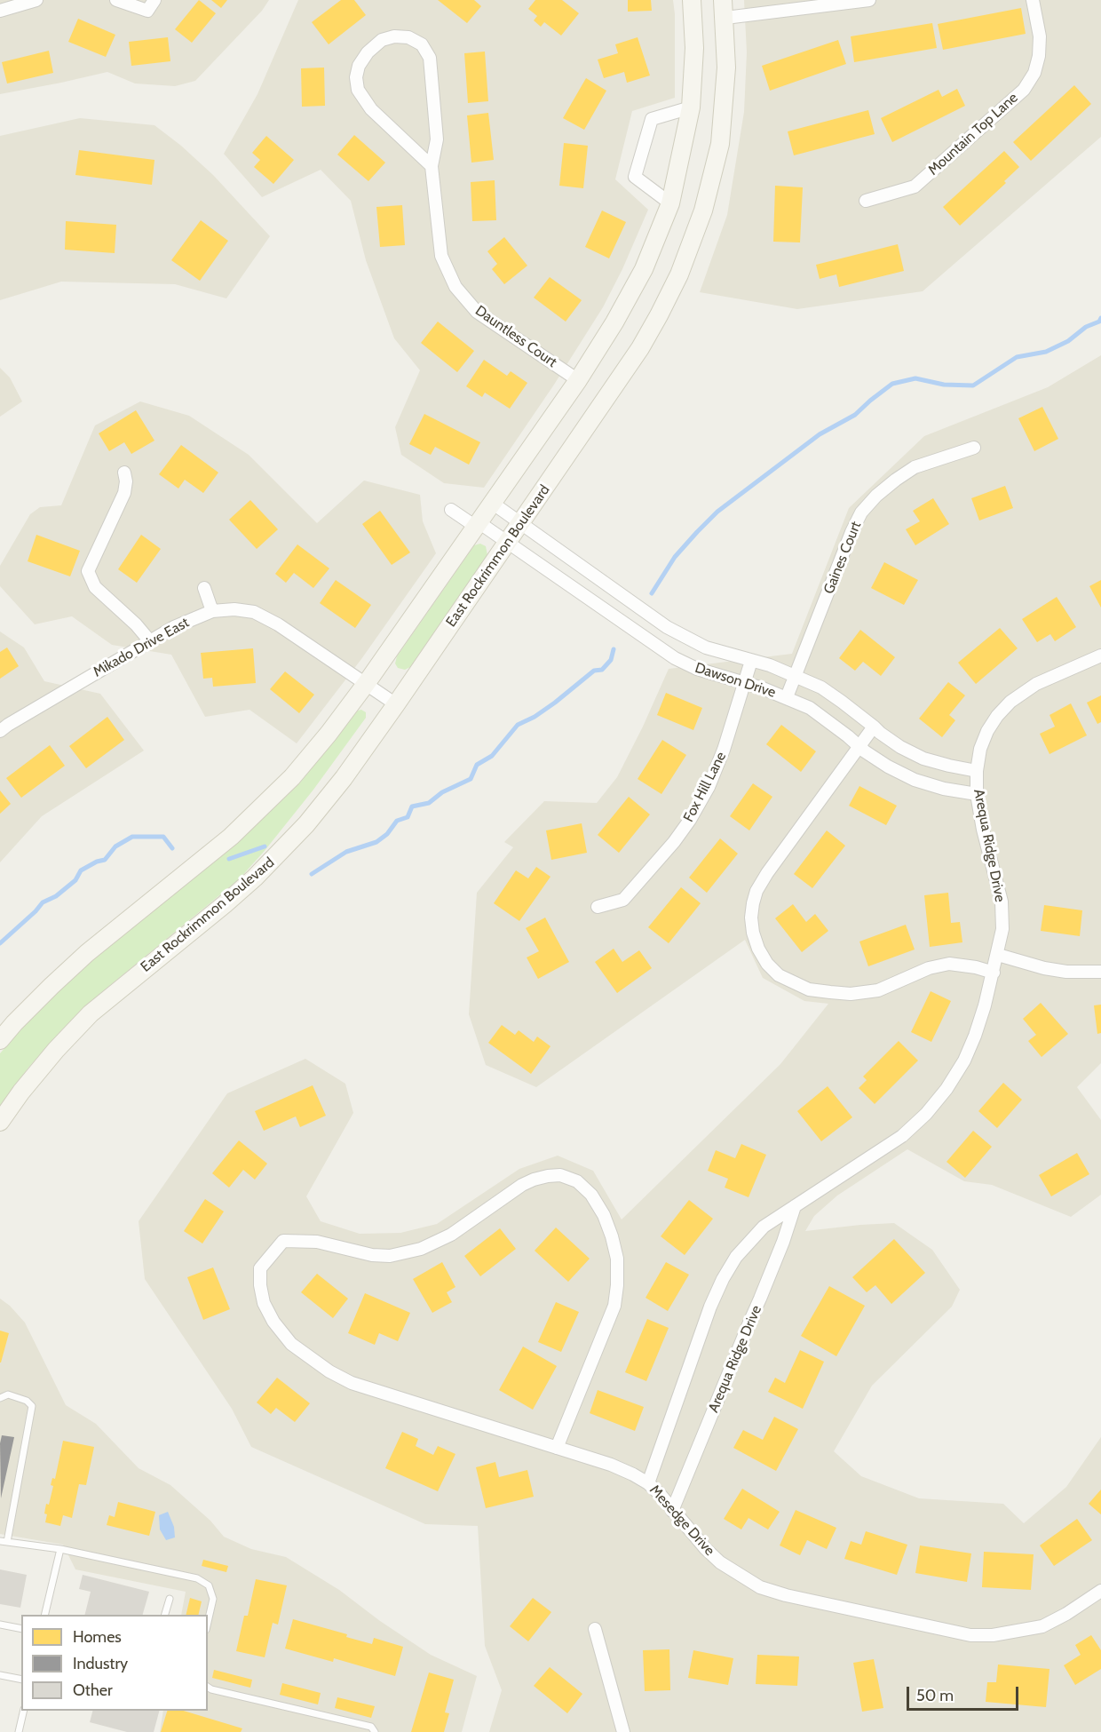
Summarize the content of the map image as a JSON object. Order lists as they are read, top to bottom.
{
  "streets": {
    "main road": ["East Rockrimmon Boulevard"],
    "street": [
      "Mountain Top Lane",
      "Dauntless Court",
      "Gaines Court",
      "Mikado Drive East",
      "Dawson Drive",
      "Fox Hill Lane",
      "Arequa Ridge Drive",
      "Mesedge Drive"
    ]
  },
  "crossings": [
    ["East Rockrimmon Boulevard", "Mikado Drive East"],
    ["East Rockrimmon Boulevard", "Dawson Drive"],
    ["Gaines Court", "Dawson Drive"],
    ["Dawson Drive", "Fox Hill Lane"],
    ["Dawson Drive", "Arequa Ridge Drive"],
    ["Arequa Ridge Drive", "Mesedge Drive"]
  ],
  "legend": ["Homes", "Industry", "Other"],
  "scale_bar": "50 m"
}
